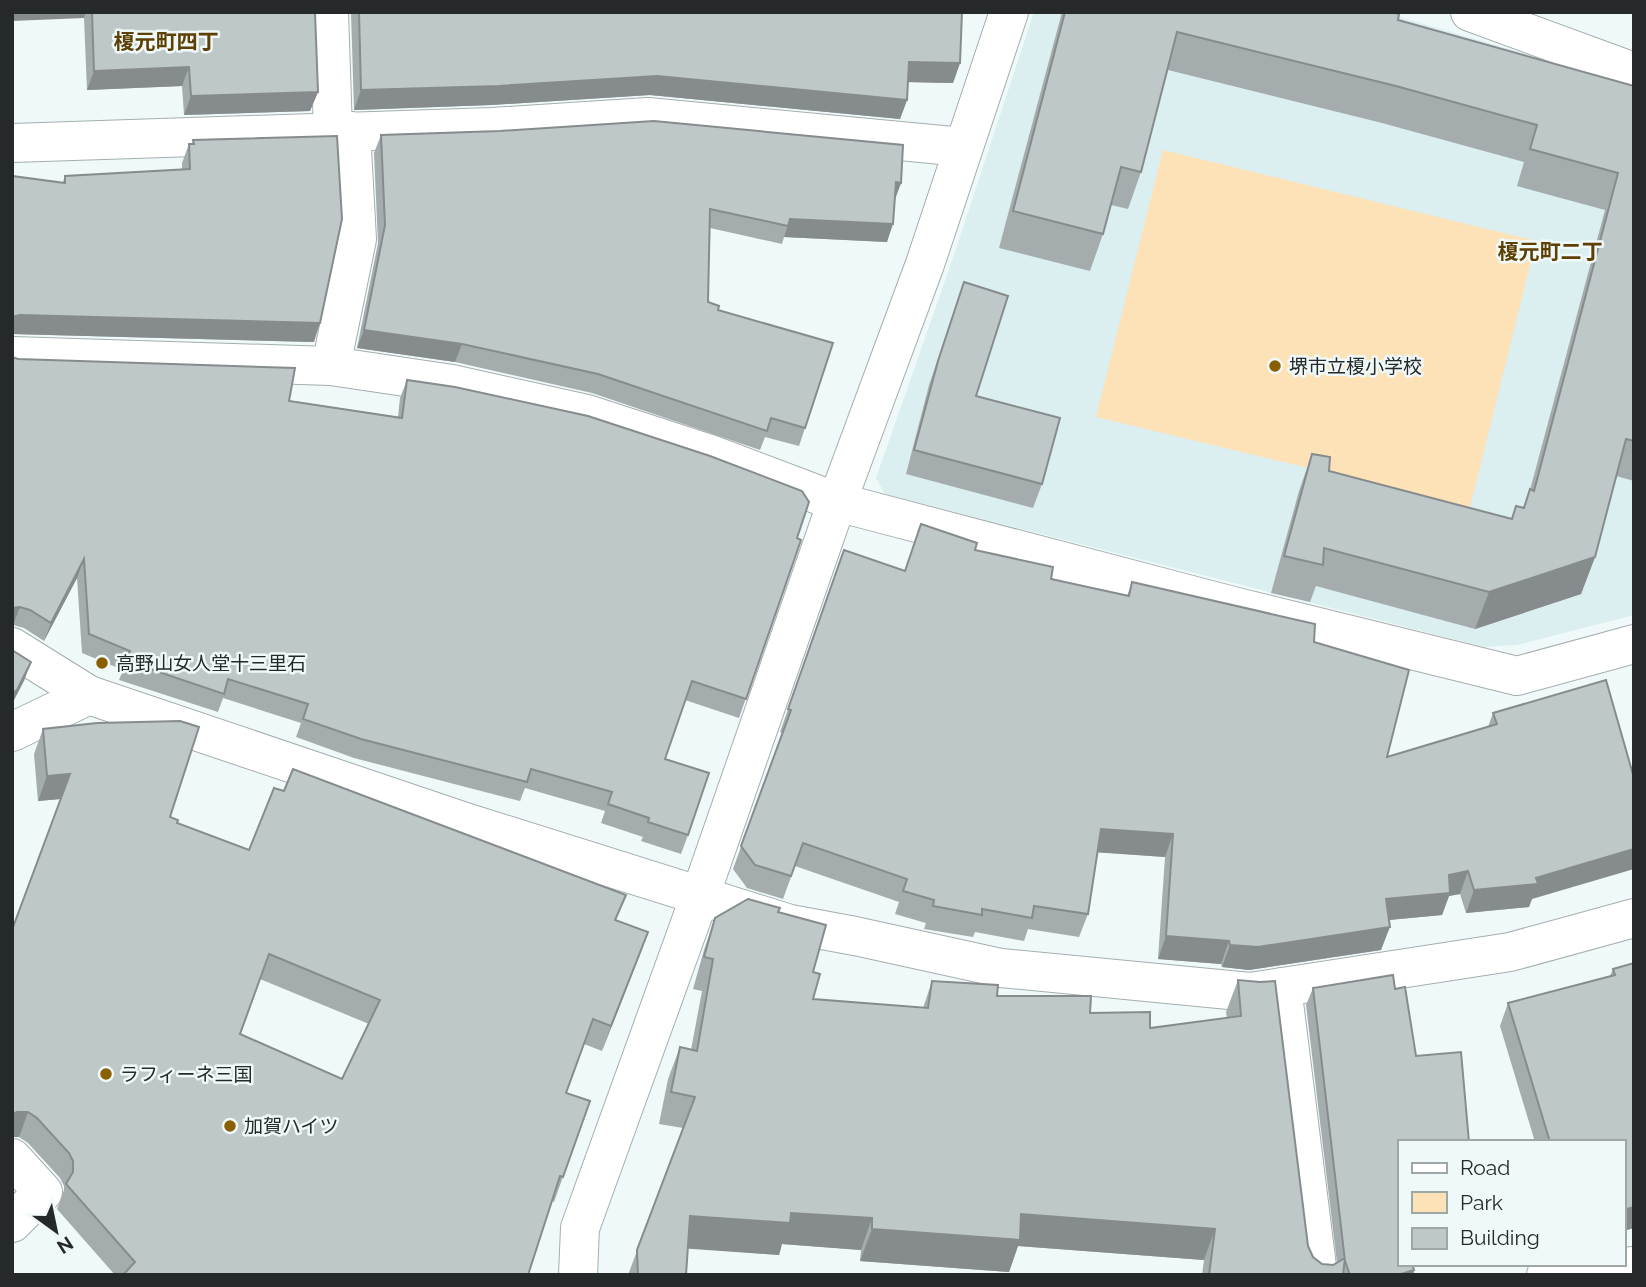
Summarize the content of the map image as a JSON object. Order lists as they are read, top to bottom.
{
  "districts": ["榎元町四丁", "榎元町二丁"],
  "places": [
    "堺市立榎小学校",
    "高野山女人堂十三里石",
    "ラフィーネ三国",
    "加賀ハイツ"
  ],
  "legend": ["Road", "Park", "Building"],
  "north": "bottom right"
}
